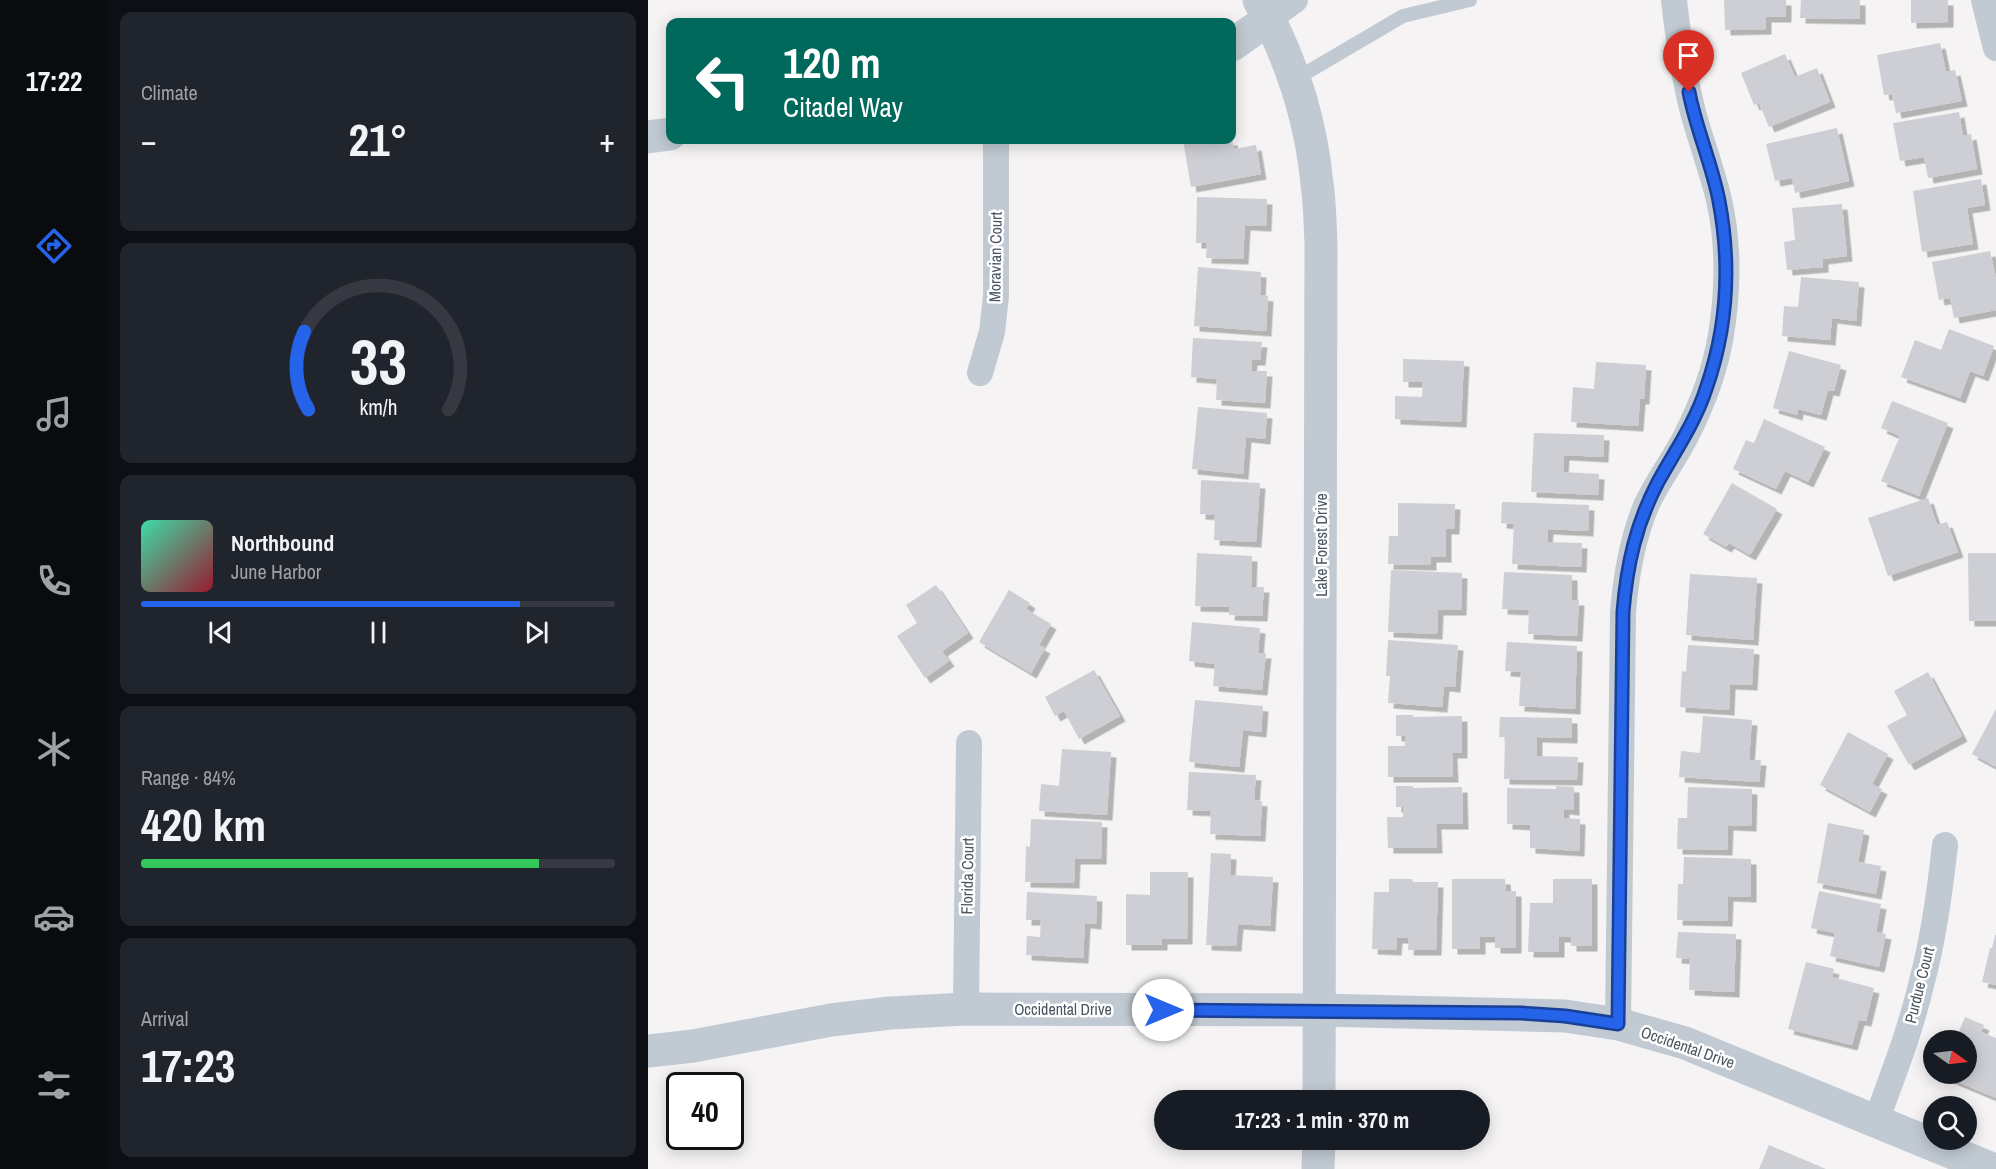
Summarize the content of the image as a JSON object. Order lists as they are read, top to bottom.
{
  "streets": {
    "street": [
      "Moravian Court",
      "Lake Forest Drive",
      "Florida Court",
      "Purdue Court",
      "Occidental Drive"
    ]
  },
  "crossings": [
    ["Lake Forest Drive", "Occidental Drive"],
    ["Florida Court", "Occidental Drive"],
    ["Purdue Court", "Occidental Drive"]
  ],
  "north": "right",
  "page": {
    "tabs": "17:22",
    "tile": [
      "Climate",
      ["Range · 84%", "420 km"],
      ["Arrival", "17:23"]
    ],
    "turn": ["120 m", "Citadel Way"],
    "heat": ["−", "21°", "+"],
    "song": ["Northbound", "June Harbor"],
    "limit": "40",
    "trip": "17:23 · 1 min · 370 m",
    "gauge": ["33", "km/h"]
  }
}
